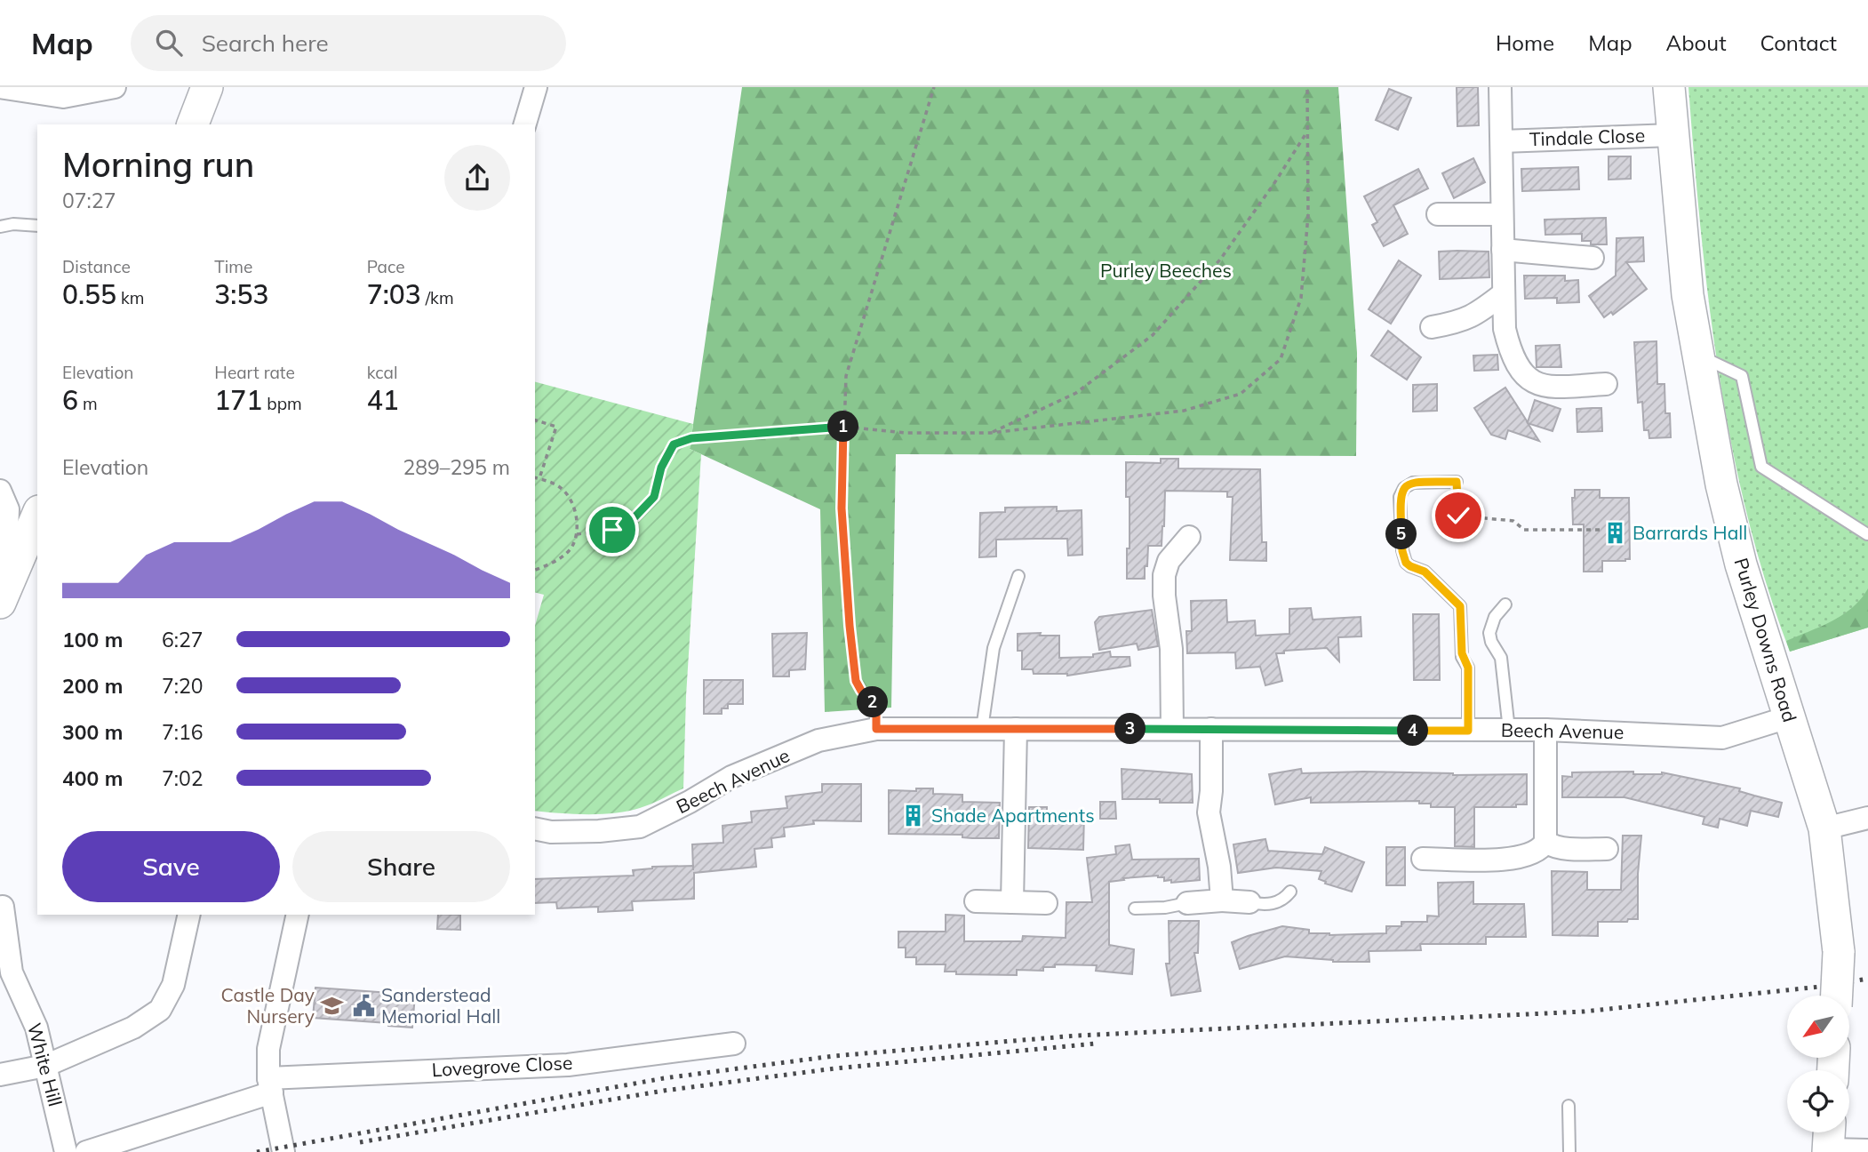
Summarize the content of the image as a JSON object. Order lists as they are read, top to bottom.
{
  "streets": {
    "street": [
      "Tindale Close",
      "Purley Downs Road",
      "Beech Avenue",
      "White Hill",
      "Lovegrove Close"
    ]
  },
  "crossings": [
    ["Tindale Close", "Purley Downs Road"],
    ["Purley Downs Road", "Beech Avenue"]
  ],
  "parks": ["Purley Beeches"],
  "places": {
    "building": ["Barrards Hall", "Shade Apartments"],
    "school or university": ["Castle Day Nursery"],
    "public building": ["Sanderstead Memorial Hall"]
  },
  "north": "bottom left",
  "page": {
    "header": "Map",
    "search": "Search here",
    "nav": [
      "Home",
      "Map",
      "About",
      "Contact"
    ],
    "heading": ["Morning run", "07:27"],
    "stats": [
      ["Distance", "0.55 km"],
      ["Time", "3:53"],
      ["Pace", "7:03 /km"],
      ["Elevation", "6 m"],
      ["Heart rate", "171 bpm"],
      ["kcal", "41"]
    ],
    "pins": [
      "1",
      "5",
      "2",
      "3",
      "4"
    ],
    "chart": ["Elevation", "289–295 m"],
    "list": [
      {
        "name": "100 m",
        "note": "6:27"
      },
      {
        "name": "200 m",
        "note": "7:20"
      },
      {
        "name": "300 m",
        "note": "7:16"
      },
      {
        "name": "400 m",
        "note": "7:02"
      }
    ],
    "buttons": ["Save", "Share"]
  }
}
